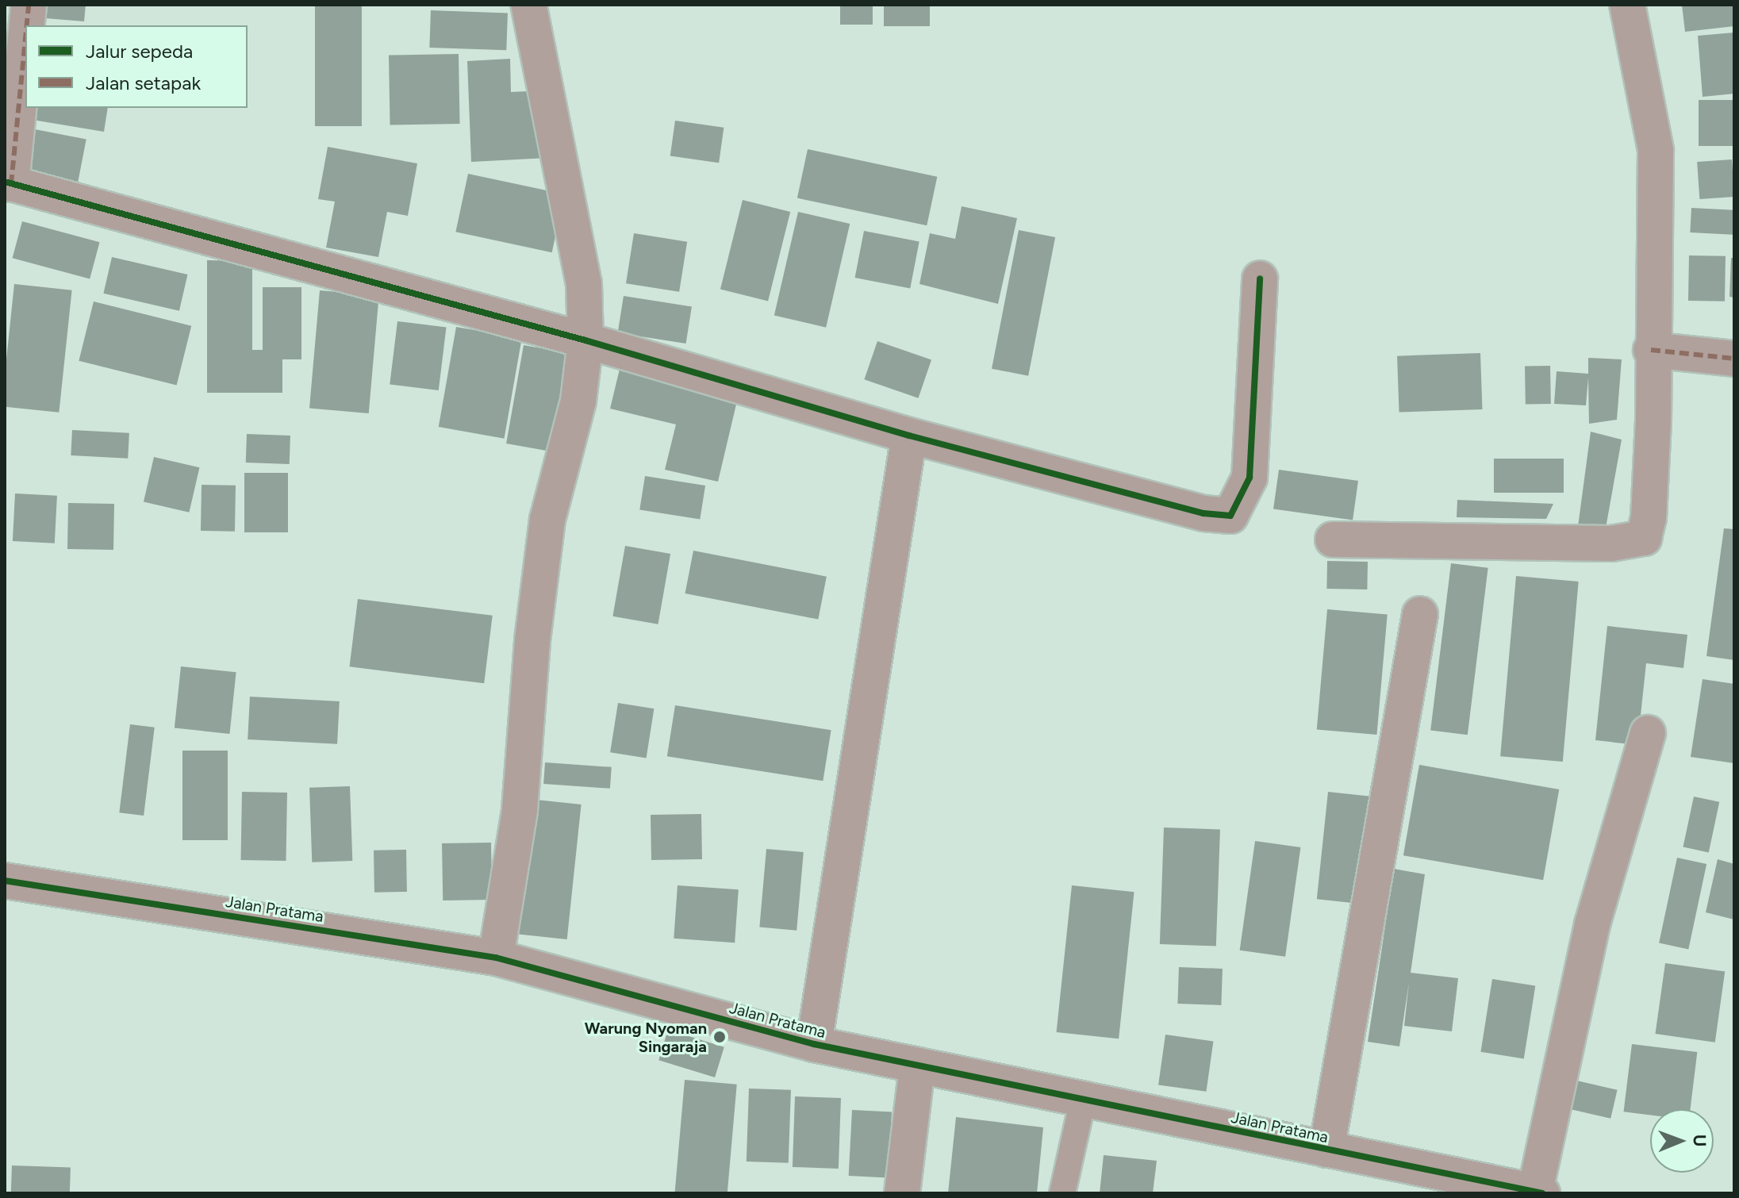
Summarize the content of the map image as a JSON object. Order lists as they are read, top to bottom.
{
  "streets": {
    "street": ["Jalan Pratama"]
  },
  "places": ["Warung Nyoman Singaraja"],
  "legend": ["Jalur sepeda", "Jalan setapak"],
  "north": "right"
}
